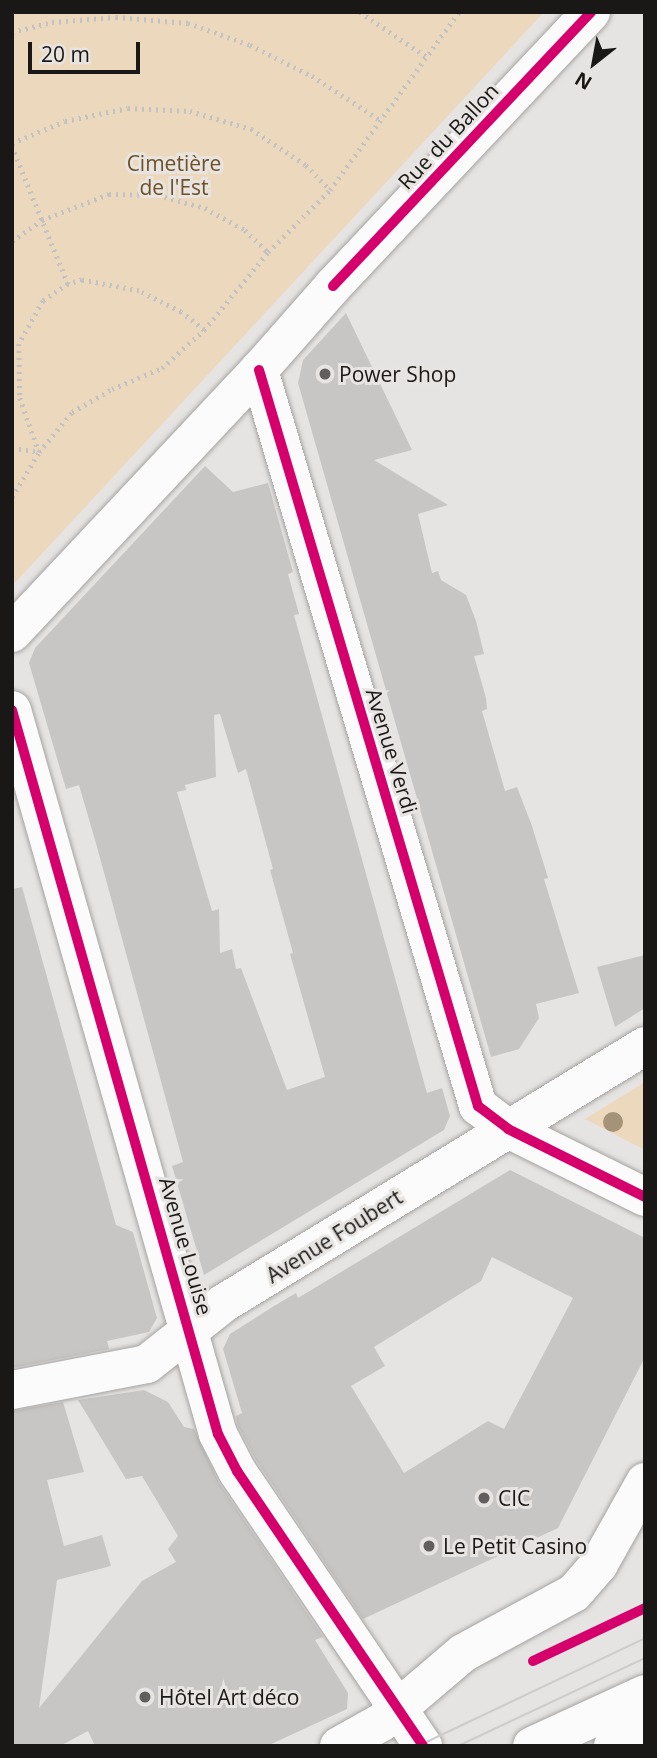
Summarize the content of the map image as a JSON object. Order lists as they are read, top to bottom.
{
  "streets": {
    "street": [
      "Rue du Ballon",
      "Avenue Verdi",
      "Avenue Foubert",
      "Avenue Louise"
    ]
  },
  "crossings": [
    ["Rue du Ballon", "Avenue Verdi"],
    ["Avenue Verdi", "Avenue Foubert"],
    ["Avenue Foubert", "Avenue Louise"]
  ],
  "parks": ["Cimetière de l'Est"],
  "places": [
    "Power Shop",
    "CIC",
    "Le Petit Casino",
    "Hôtel Art déco"
  ],
  "scale_bar": "20 m",
  "north": "bottom left"
}
